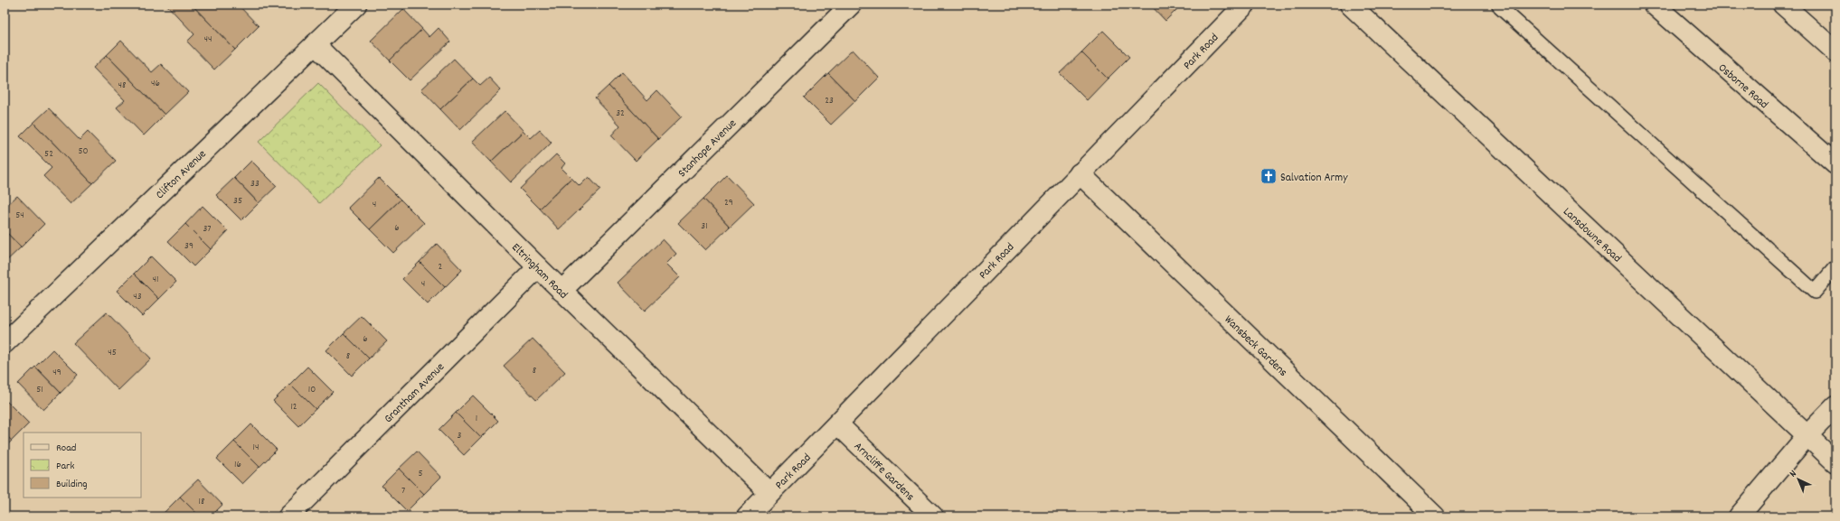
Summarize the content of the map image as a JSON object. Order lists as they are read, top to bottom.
{
  "streets": {
    "street": [
      "Park Road",
      "Osborne Road",
      "Stanhope Avenue",
      "Clifton Avenue",
      "Lansdowne Road",
      "Eltringham Road",
      "Wansbeck Gardens",
      "Grantham Avenue",
      "Arncliffe Gardens"
    ]
  },
  "crossings": [
    ["Park Road", "Eltringham Road"],
    ["Park Road", "Wansbeck Gardens"],
    ["Park Road", "Arncliffe Gardens"],
    ["Stanhope Avenue", "Eltringham Road"],
    ["Clifton Avenue", "Eltringham Road"],
    ["Eltringham Road", "Grantham Avenue"]
  ],
  "places": {
    "church": ["Salvation Army"]
  },
  "house_numbers": [
    "44",
    "46",
    "48",
    "23",
    "32",
    "50",
    "52",
    "33",
    "35",
    "29",
    "4",
    "54",
    "31",
    "6",
    "37",
    "39",
    "2",
    "41",
    "4",
    "43",
    "6",
    "45",
    "8",
    "8",
    "49",
    "51",
    "10",
    "12",
    "1",
    "3",
    "14",
    "16",
    "5",
    "7",
    "18"
  ],
  "legend": ["Road", "Park", "Building"],
  "north": "top left"
}
